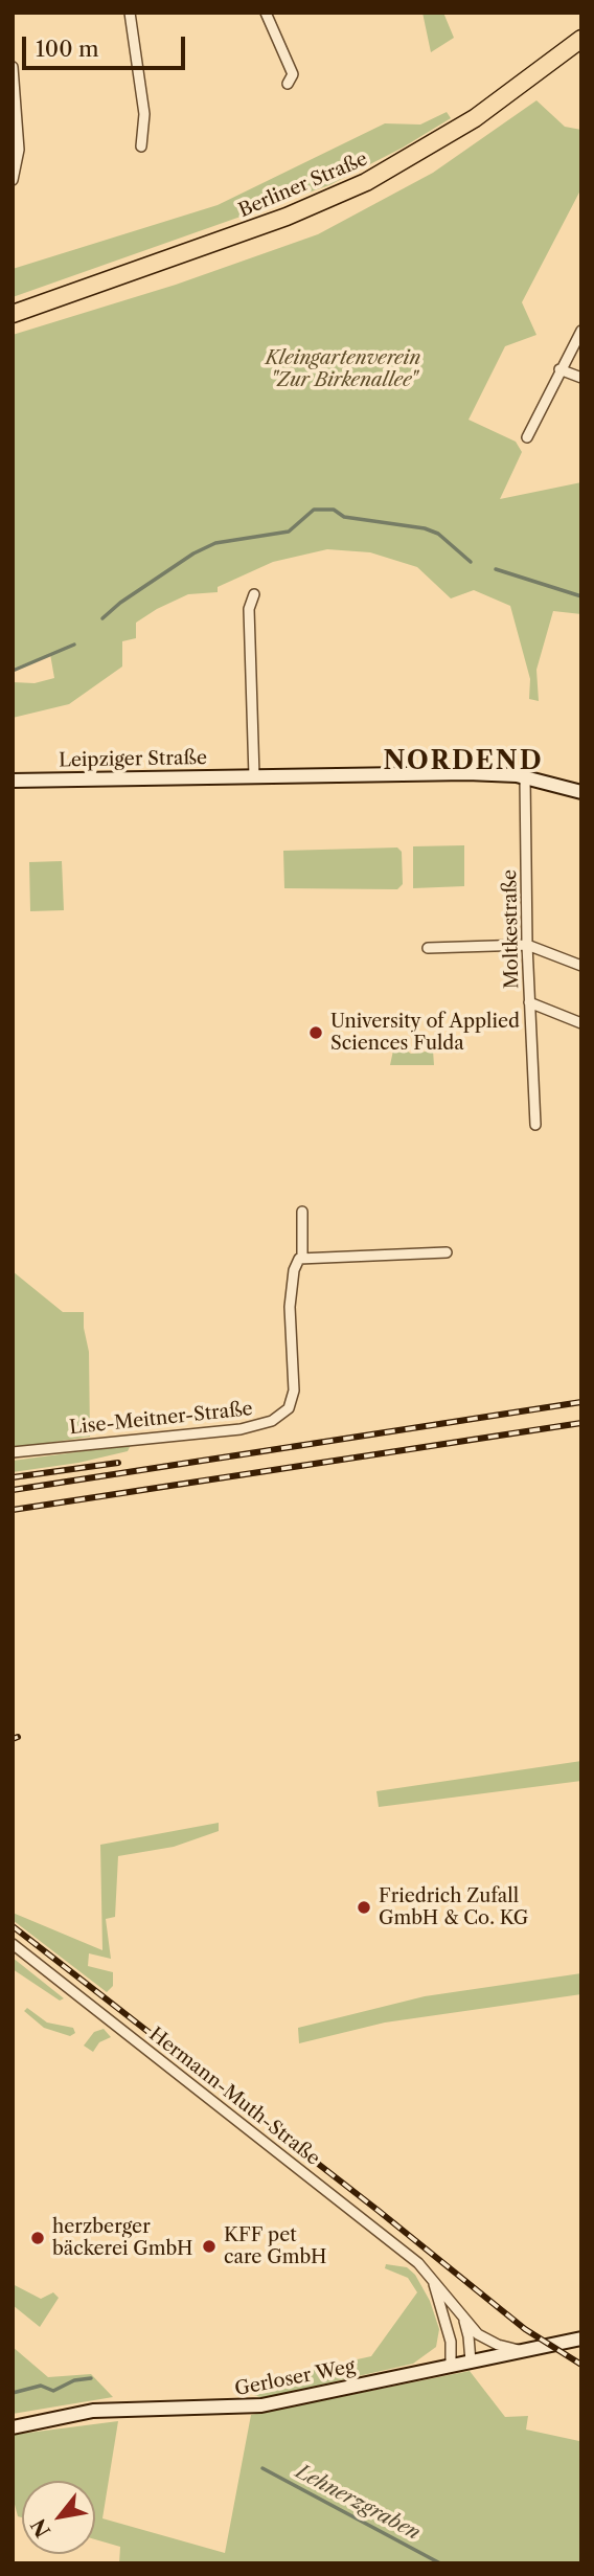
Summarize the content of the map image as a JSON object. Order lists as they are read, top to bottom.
{
  "streets": {
    "highway": ["Berliner Straße"],
    "street": [
      "Leipziger Straße",
      "Moltkestraße",
      "Lise-Meitner-Straße",
      "Hermann-Muth-Straße",
      "Gerloser Weg"
    ]
  },
  "crossings": [
    ["Leipziger Straße", "Moltkestraße"],
    ["Hermann-Muth-Straße", "Gerloser Weg"]
  ],
  "districts": ["NORDEND"],
  "water": ["Lehnerzgraben"],
  "parks": ["Kleingartenverein \"Zur Birkenallee\""],
  "places": [
    "University of Applied Sciences Fulda",
    "Friedrich Zufall GmbH & Co. KG",
    "herzberger bäckerei GmbH",
    "KFF pet care GmbH"
  ],
  "scale_bar": "100 m",
  "north": "bottom left"
}
